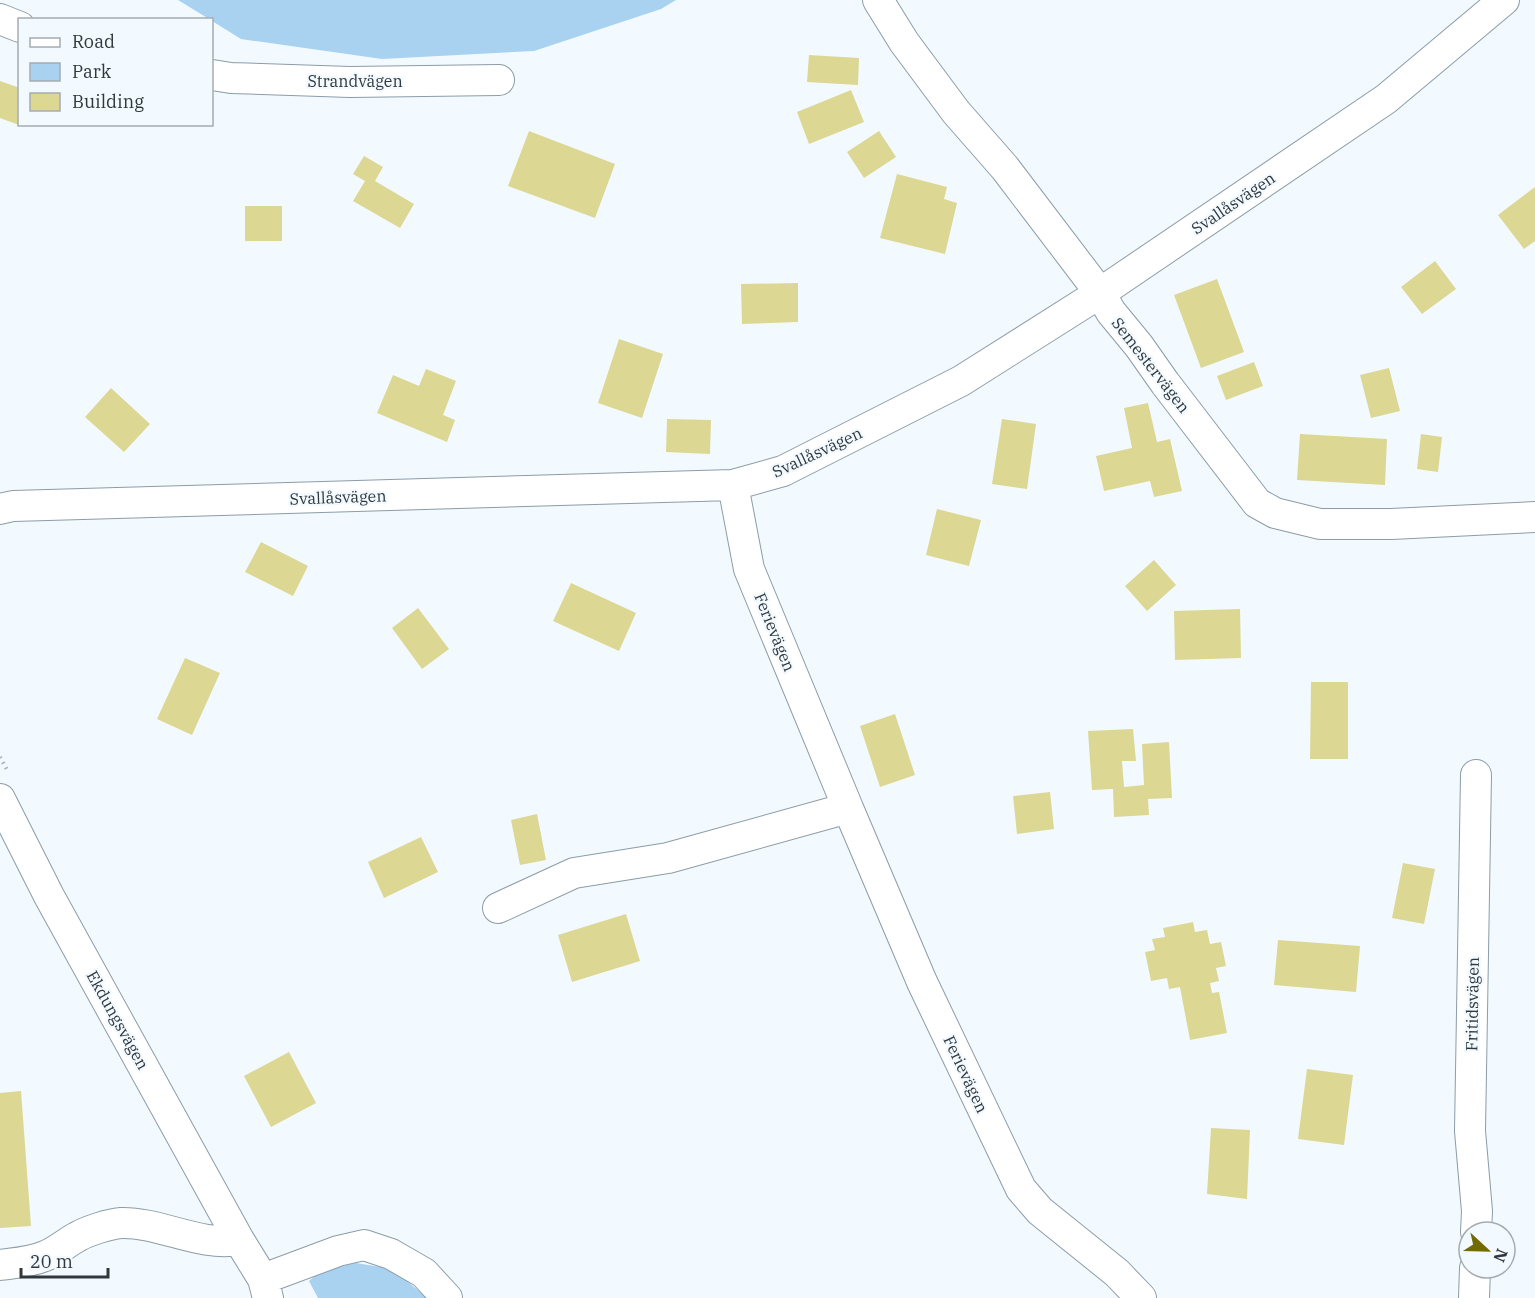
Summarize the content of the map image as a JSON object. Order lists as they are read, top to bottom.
{
  "streets": {
    "street": [
      "Strandvägen",
      "Svallåsvägen",
      "Semestervägen",
      "Ferievägen",
      "Fritidsvägen",
      "Ekdungsvägen"
    ]
  },
  "crossings": [
    ["Svallåsvägen", "Semestervägen"],
    ["Svallåsvägen", "Ferievägen"]
  ],
  "legend": ["Road", "Park", "Building"],
  "scale_bar": "20 m",
  "north": "right"
}
